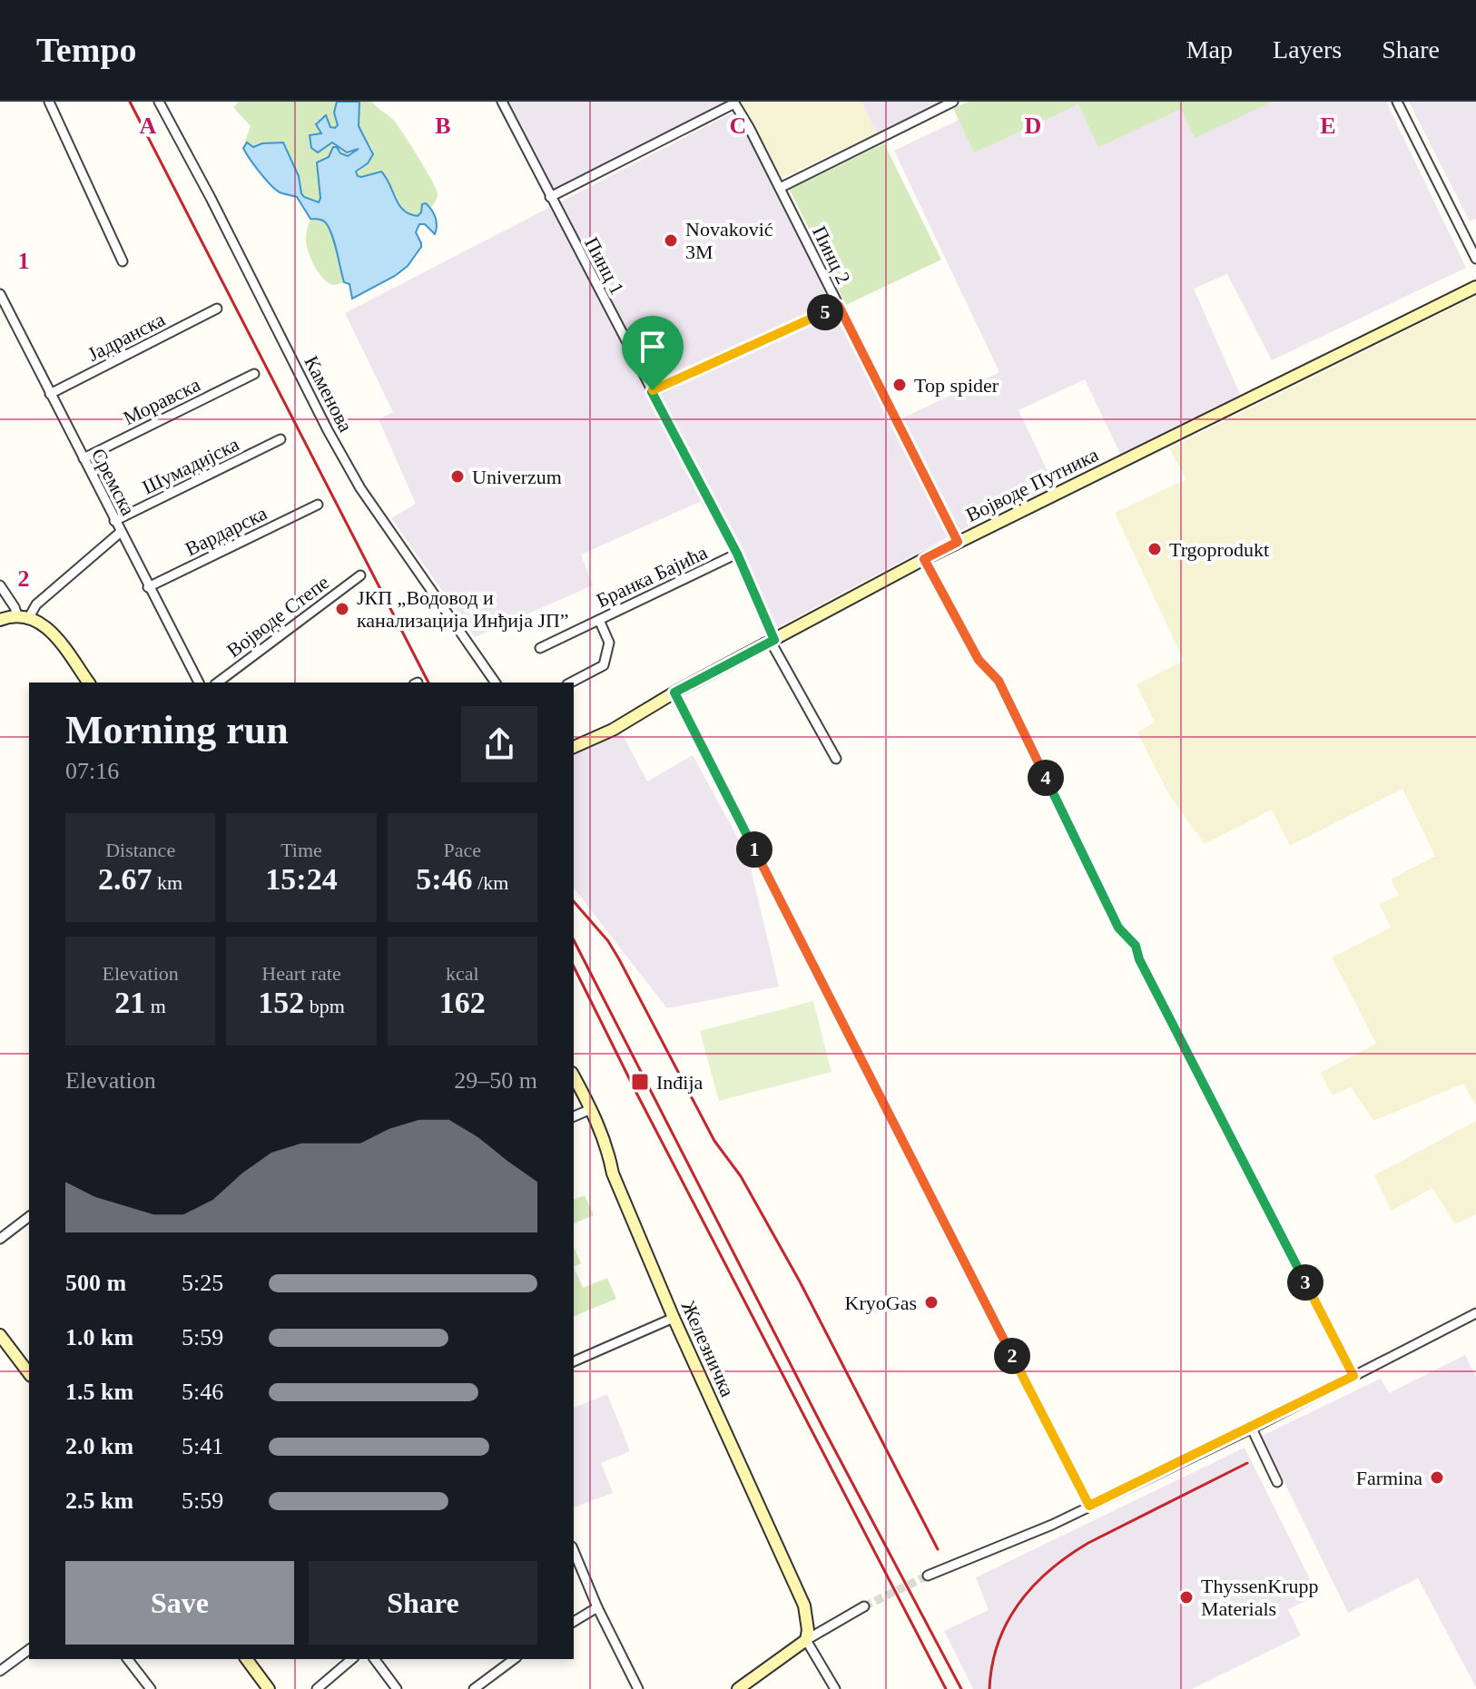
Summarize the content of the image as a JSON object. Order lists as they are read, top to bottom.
{
  "streets": {
    "main road": ["Војводе Путника", "Железничка"],
    "street": [
      "Пинц 2",
      "Пинц 1",
      "Јадранска",
      "Каменова",
      "Моравска",
      "Шумадијска",
      "Сремска",
      "Вардарска",
      "Бранка Бајића",
      "Војводе Степе"
    ]
  },
  "crossings": [
    ["Пинц 2", "Војводе Путника"],
    ["Пинц 1", "Војводе Путника"],
    ["Пинц 1", "Бранка Бајића"],
    ["Јадранска", "Сремска"],
    ["Моравска", "Сремска"],
    ["Шумадијска", "Сремска"],
    ["Сремска", "Вардарска"]
  ],
  "places": {
    "other": [
      "Novaković 3M",
      "Top spider",
      "Univerzum",
      "Trgoprodukt",
      "ЈКП „Водовод и канализација Инђија ЈП”",
      "KryoGas",
      "Farmina",
      "ThyssenKrupp Materials"
    ],
    "transit": ["Inđija"]
  },
  "page": {
    "header": "Tempo",
    "nav": ["Map", "Layers", "Share"],
    "pins": [
      "5",
      "4",
      "1",
      "3",
      "2"
    ],
    "heading": ["Morning run", "07:16"],
    "stats": [
      ["Distance", "2.67 km"],
      ["Time", "15:24"],
      ["Pace", "5:46 /km"],
      ["Elevation", "21 m"],
      ["Heart rate", "152 bpm"],
      ["kcal", "162"]
    ],
    "chart": ["Elevation", "29–50 m"],
    "list": [
      {
        "name": "500 m",
        "note": "5:25"
      },
      {
        "name": "1.0 km",
        "note": "5:59"
      },
      {
        "name": "1.5 km",
        "note": "5:46"
      },
      {
        "name": "2.0 km",
        "note": "5:41"
      },
      {
        "name": "2.5 km",
        "note": "5:59"
      }
    ],
    "buttons": ["Save", "Share"]
  },
  "grid": {
    "columns": [
      "A",
      "B",
      "C",
      "D",
      "E"
    ],
    "rows": ["1", "2"]
  }
}
